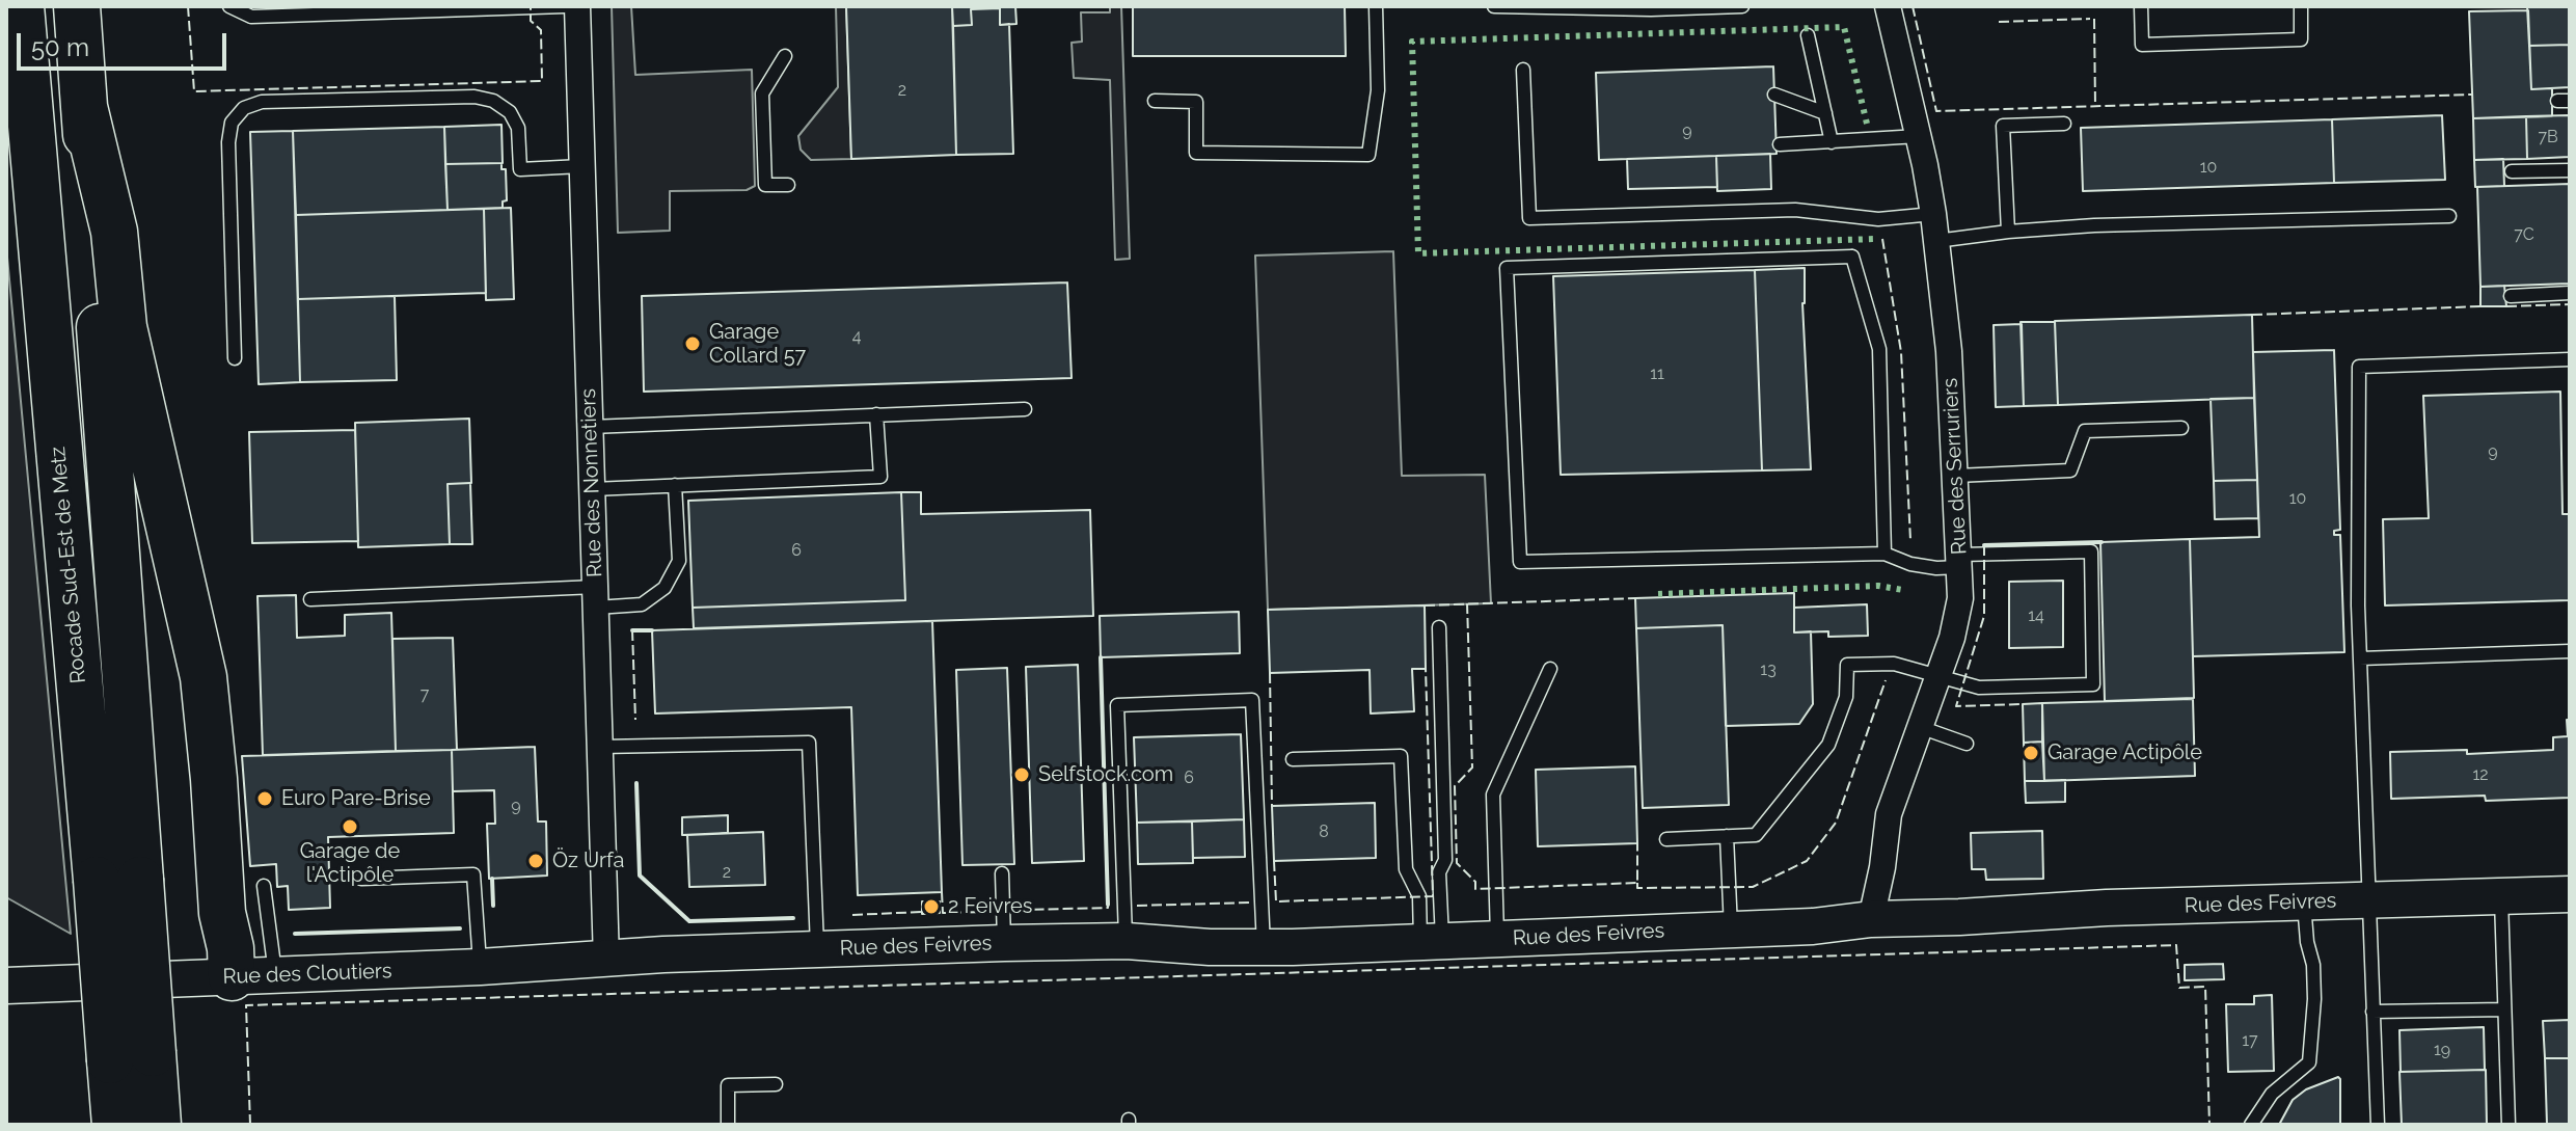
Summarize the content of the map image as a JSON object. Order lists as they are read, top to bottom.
{
  "streets": {
    "highway": ["Rocade Sud-Est de Metz"],
    "street": [
      "Rue des Serruriers",
      "Rue des Nonnetiers",
      "Rue des Feivres",
      "Rue des Cloutiers"
    ]
  },
  "crossings": [
    ["Rue des Serruriers", "Rue des Feivres"],
    ["Rue des Nonnetiers", "Rue des Feivres"],
    ["Rue des Nonnetiers", "Rue des Cloutiers"],
    ["Rue des Feivres", "Rue des Cloutiers"]
  ],
  "places": [
    "Garage Collard 57",
    "Garage Actipôle",
    "Selfstock.com",
    "Euro Pare-Brise",
    "Garage de l'Actipôle",
    "Öz Urfa",
    "2 Feivres"
  ],
  "house_numbers": [
    "2",
    "9",
    "7B",
    "10",
    "7C",
    "4",
    "11",
    "9",
    "10",
    "6",
    "14",
    "13",
    "7",
    "12",
    "6",
    "9",
    "8",
    "2",
    "17",
    "19"
  ],
  "scale_bar": "50 m"
}
